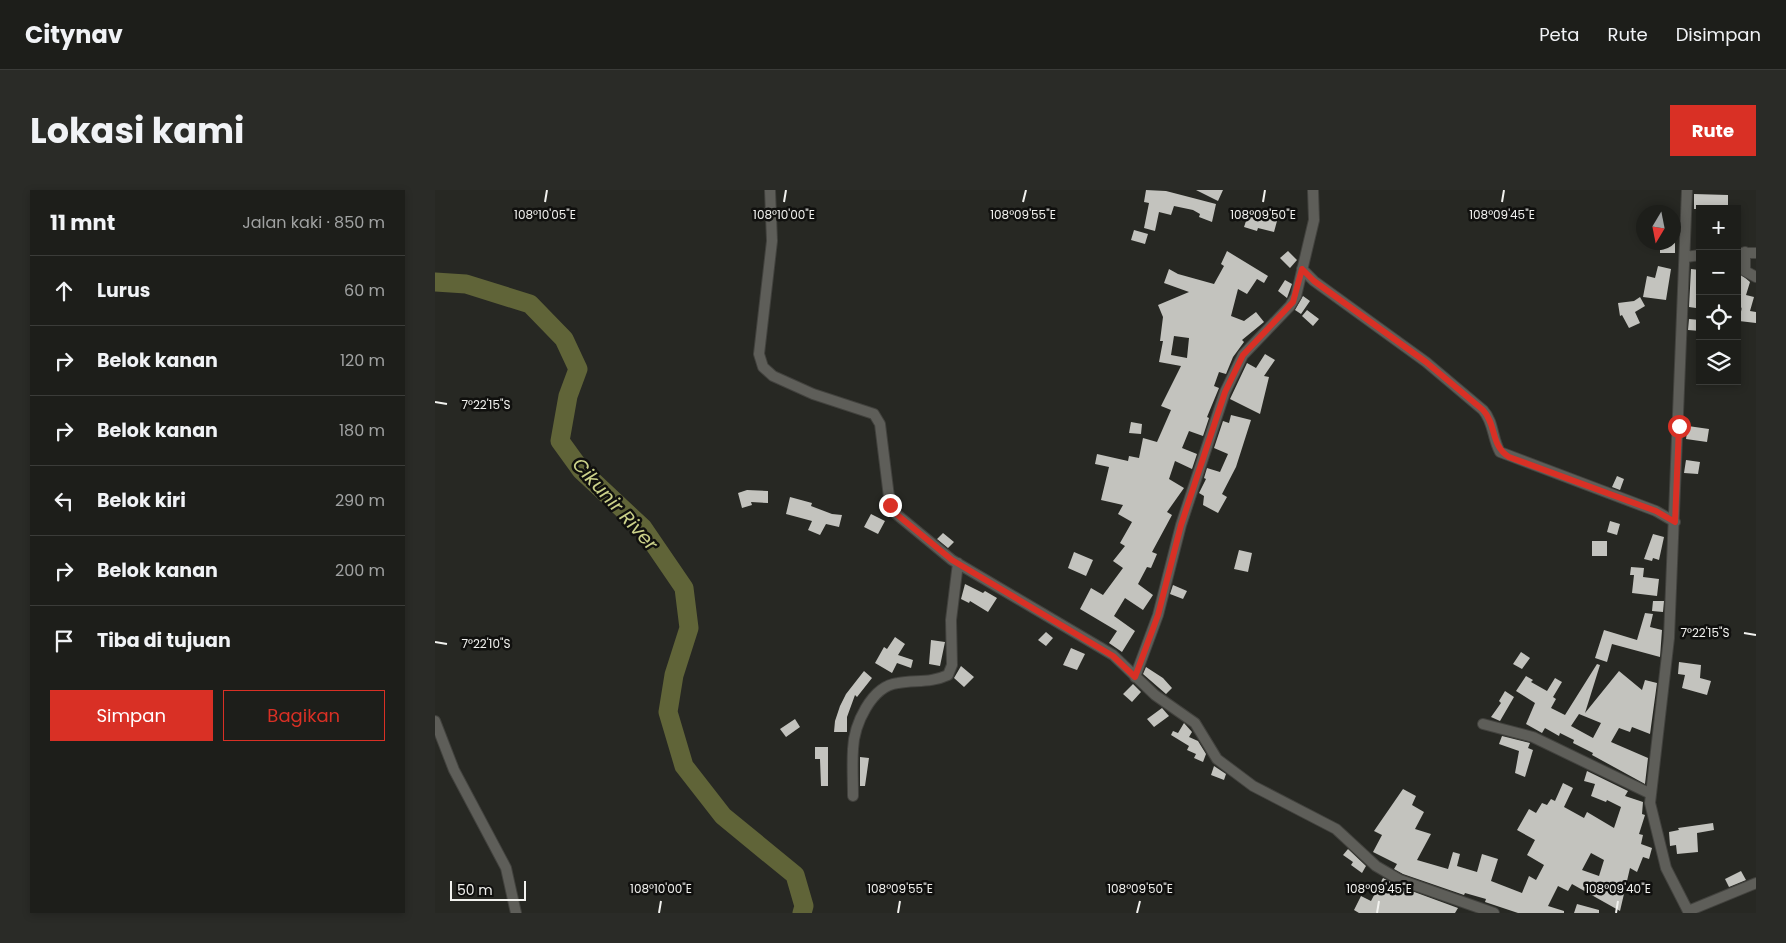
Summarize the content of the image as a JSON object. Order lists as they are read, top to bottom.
{
  "water": ["Cikunir River"],
  "scale_bar": "50 m",
  "north": "bottom",
  "page": {
    "header": "Citynav",
    "nav": ["Peta", "Rute", "Disimpan"],
    "title": "Lokasi kami",
    "buttons": [
      "Rute",
      ["Simpan", "Bagikan"]
    ],
    "heading": ["11 mnt", "Jalan kaki · 850 m"],
    "map_buttons": ["+", "−"],
    "list": [
      ["Lurus", "60 m"],
      ["Belok kanan", "120 m"],
      ["Belok kanan", "180 m"],
      ["Belok kiri", "290 m"],
      ["Belok kanan", "200 m"],
      "Tiba di tujuan"
    ],
    "scale": "50 m"
  },
  "coordinates": [
    "108°10'05\"E",
    "108°10'00\"E",
    "108°09'55\"E",
    "108°09'50\"E",
    "108°09'45\"E",
    "7°22'15\"S",
    "7°22'10\"S",
    "108°09'40\"E"
  ]
}
